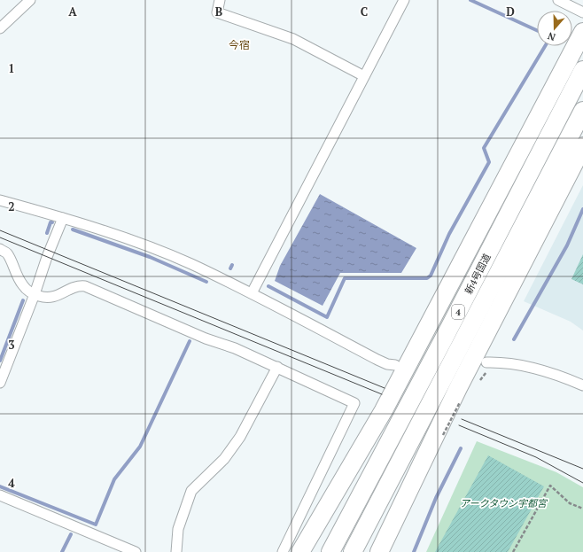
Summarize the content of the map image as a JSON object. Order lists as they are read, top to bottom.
{
  "streets": {
    "highway": ["新4号国道", "4"]
  },
  "districts": ["今宿"],
  "parks": ["アークタウン宇都宮"],
  "north": "bottom",
  "grid": {
    "columns": [
      "A",
      "B",
      "C",
      "D"
    ],
    "rows": [
      "1",
      "2",
      "3",
      "4"
    ]
  }
}
